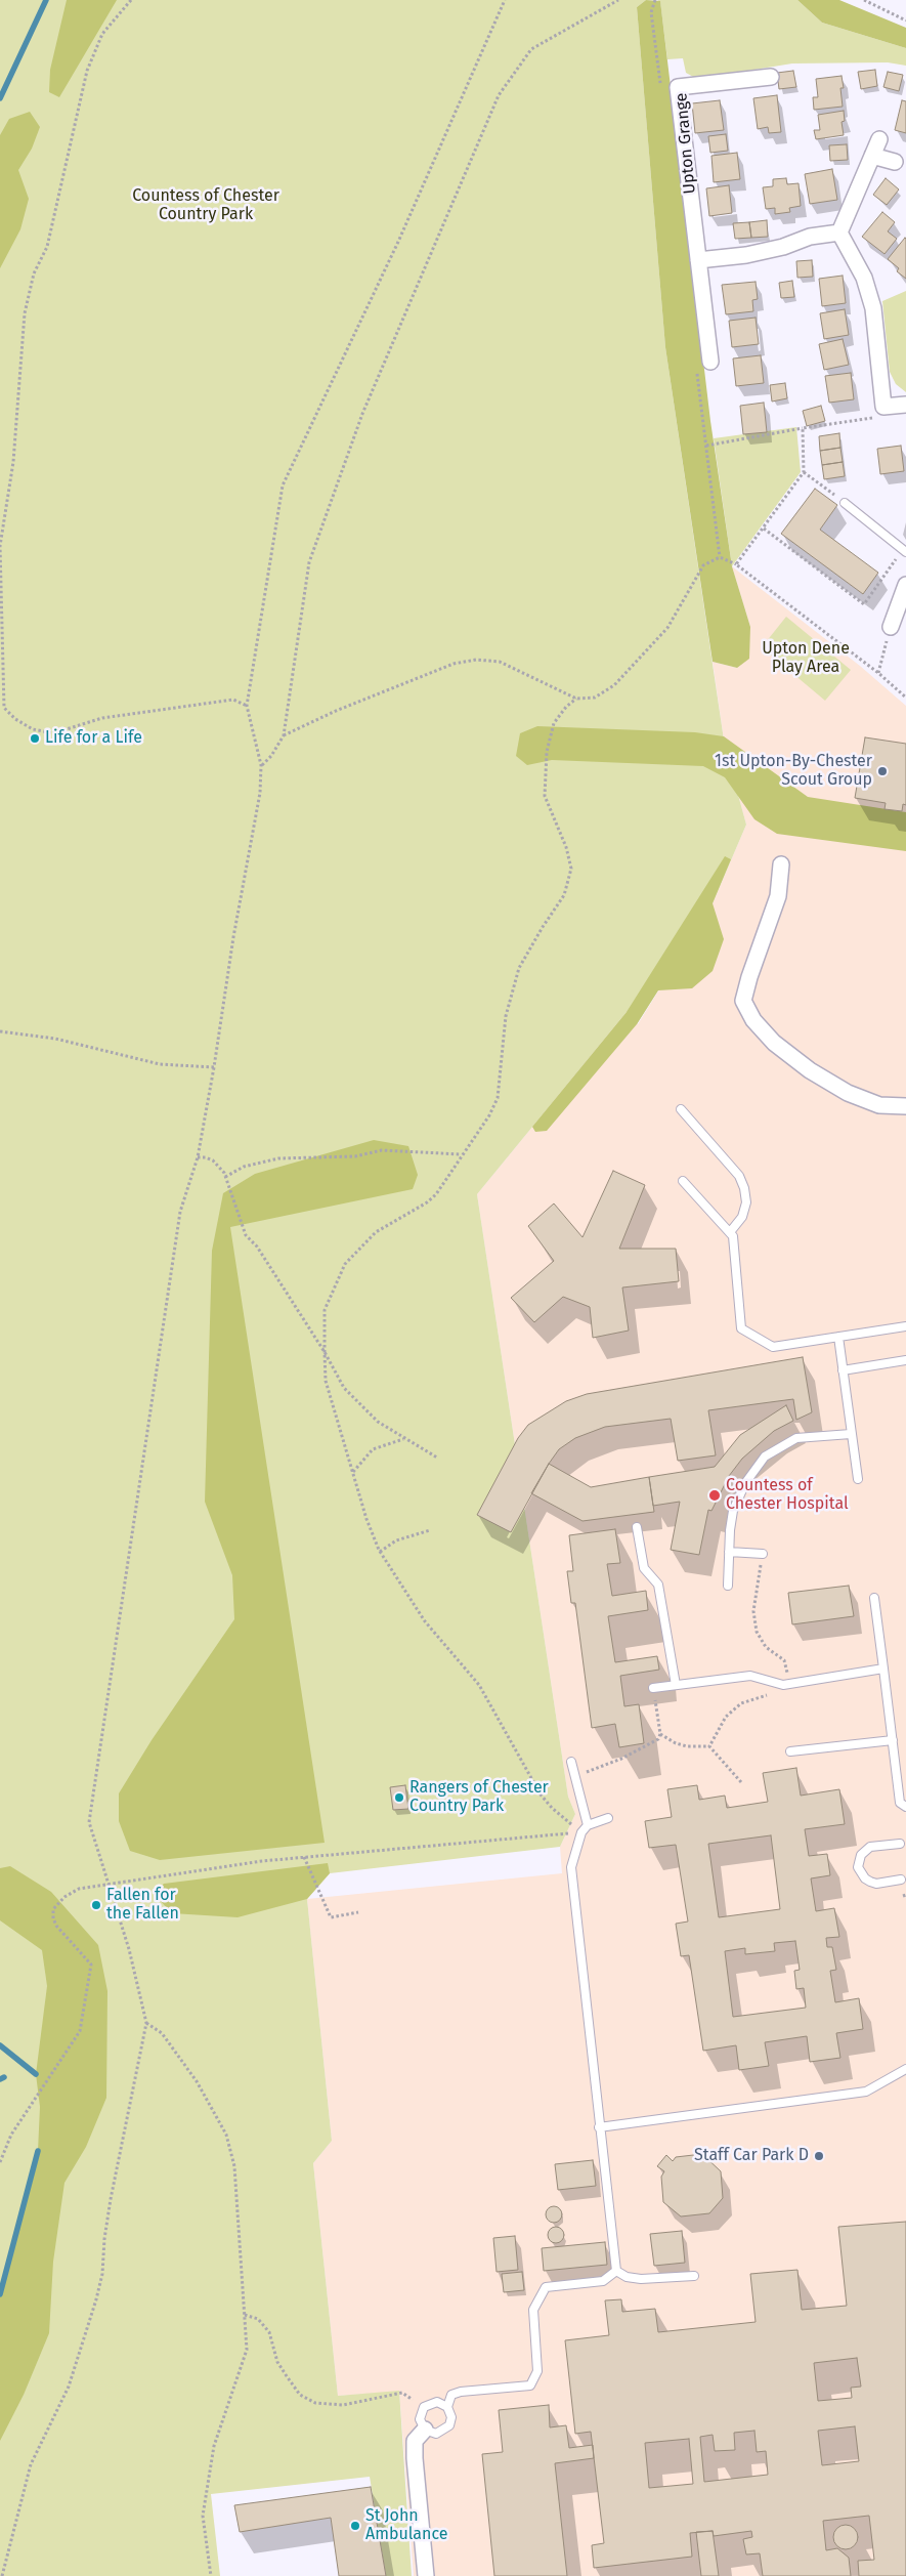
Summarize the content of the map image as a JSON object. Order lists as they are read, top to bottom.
{
  "streets": {
    "street": ["Upton Grange"]
  },
  "parks": ["Countess of Chester Country Park", "Upton Dene Play Area"],
  "places": [
    "Life for a Life",
    "1st Upton-By-Chester Scout Group",
    "Countess of Chester Hospital",
    "Rangers of Chester Country Park",
    "Fallen for the Fallen",
    "Staff Car Park D",
    "St John Ambulance"
  ]
}
